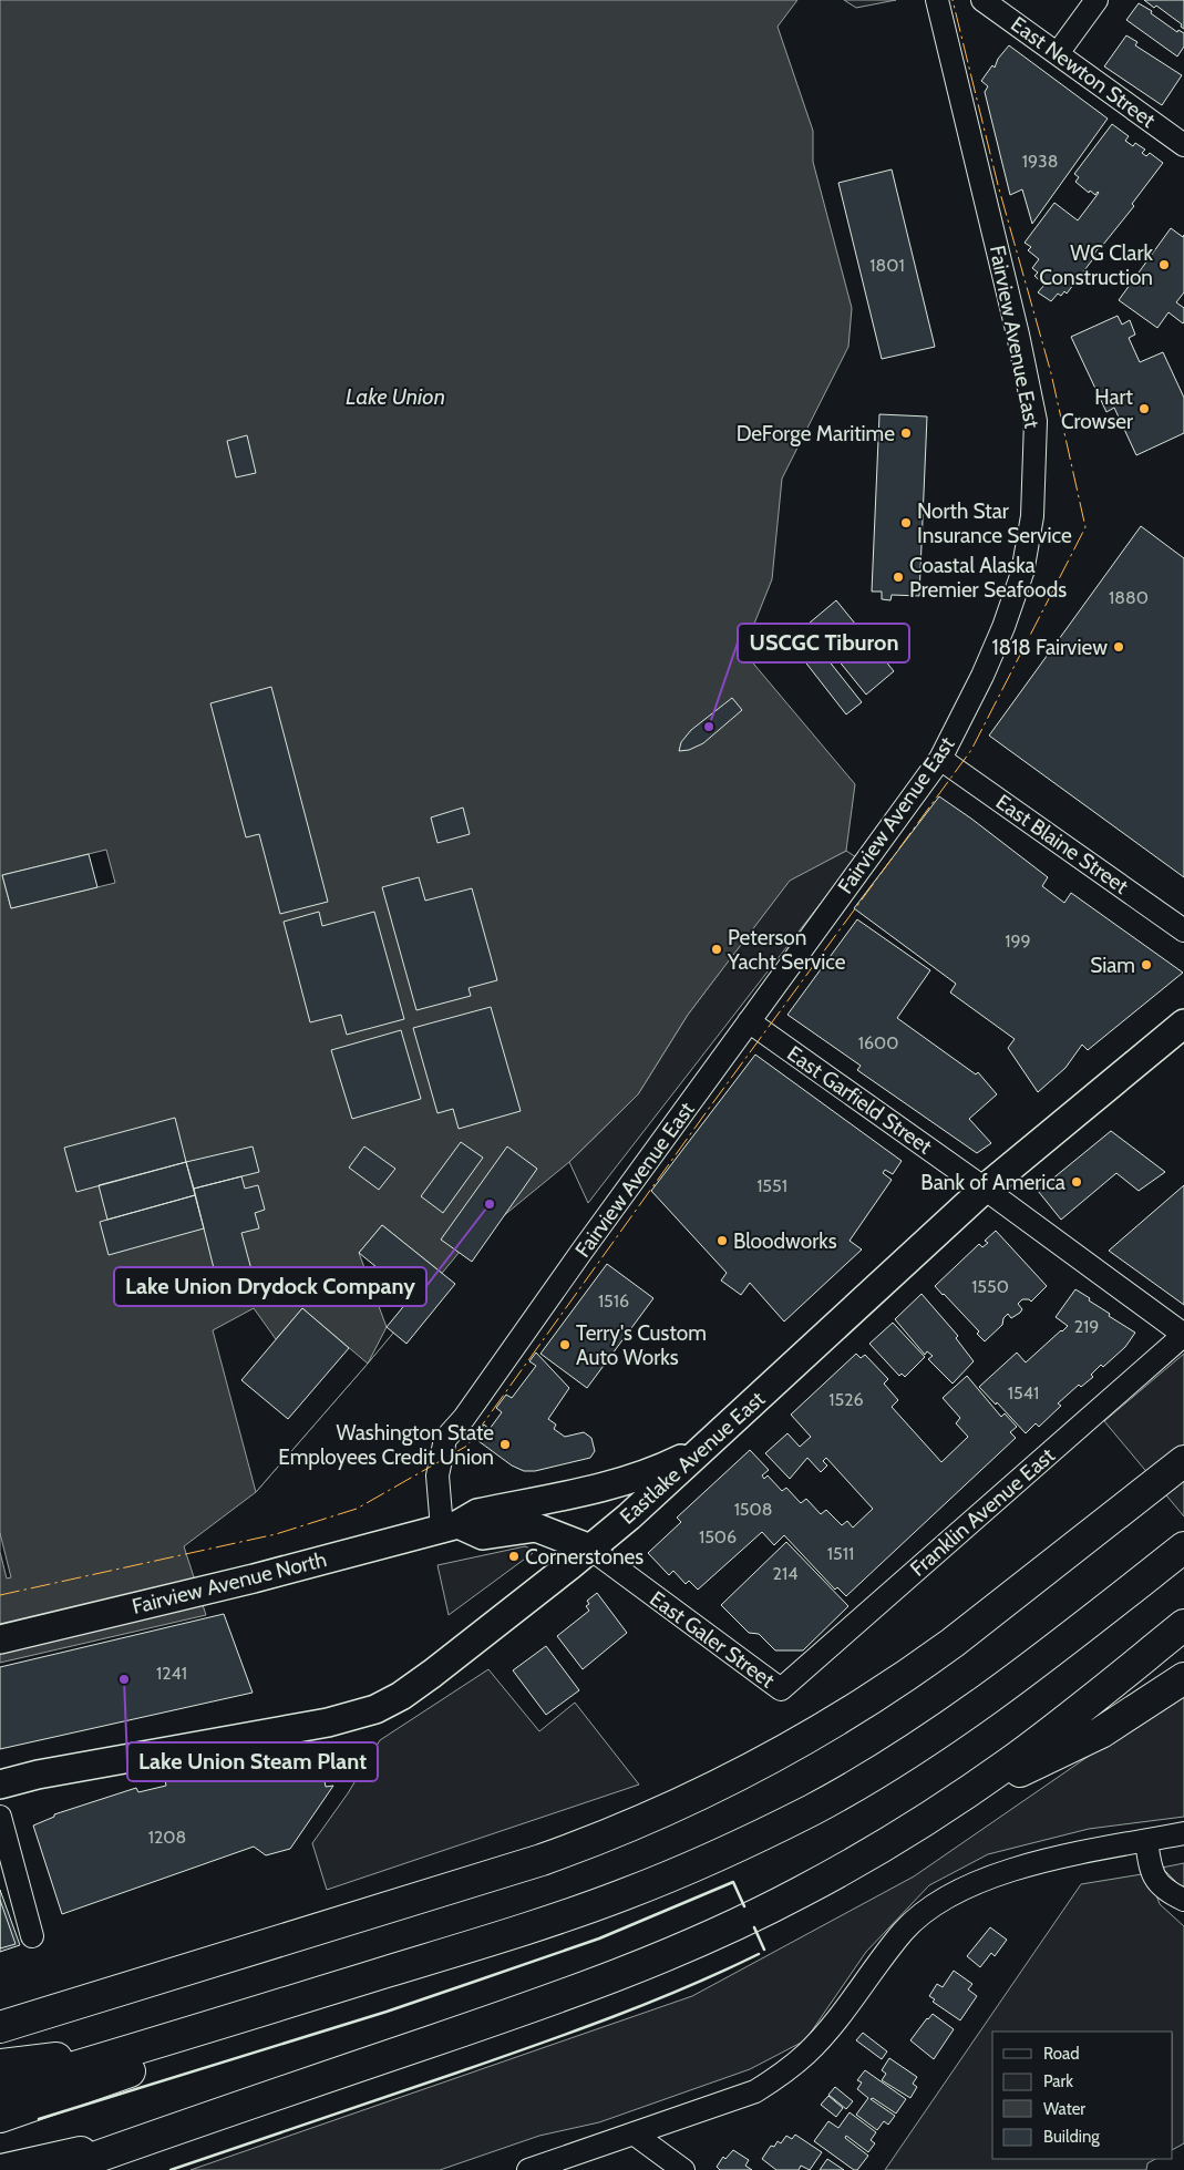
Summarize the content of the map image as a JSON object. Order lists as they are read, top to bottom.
{
  "streets": {
    "main road": ["Eastlake Avenue East", "Fairview Avenue North"],
    "street": [
      "East Newton Street",
      "Fairview Avenue East",
      "East Blaine Street",
      "East Garfield Street",
      "Franklin Avenue East",
      "East Galer Street"
    ]
  },
  "crossings": [
    ["Fairview Avenue East", "East Blaine Street"],
    ["Fairview Avenue East", "East Garfield Street"],
    ["Fairview Avenue East", "Fairview Avenue North"],
    ["East Garfield Street", "Eastlake Avenue East"],
    ["East Garfield Street", "Franklin Avenue East"],
    ["Eastlake Avenue East", "Fairview Avenue North"],
    ["Eastlake Avenue East", "East Galer Street"],
    ["Franklin Avenue East", "East Galer Street"]
  ],
  "water": ["Lake Union"],
  "places": [
    "WG Clark Construction",
    "Hart Crowser",
    "DeForge Maritime",
    "North Star Insurance Service",
    "Coastal Alaska Premier Seafoods",
    "1818 Fairview",
    "USCGC Tiburon",
    "Peterson Yacht Service",
    "Siam",
    "Bank of America",
    "Lake Union Drydock Company",
    "Bloodworks",
    "Terry's Custom Auto Works",
    "Washington State Employees Credit Union",
    "Cornerstones",
    "Lake Union Steam Plant"
  ],
  "house_numbers": [
    "1938",
    "1801",
    "1880",
    "199",
    "1600",
    "1551",
    "1550",
    "1516",
    "219",
    "1541",
    "1526",
    "1508",
    "1506",
    "1511",
    "214",
    "1241",
    "1208"
  ],
  "legend": [
    "Road",
    "Park",
    "Water",
    "Building"
  ]
}
